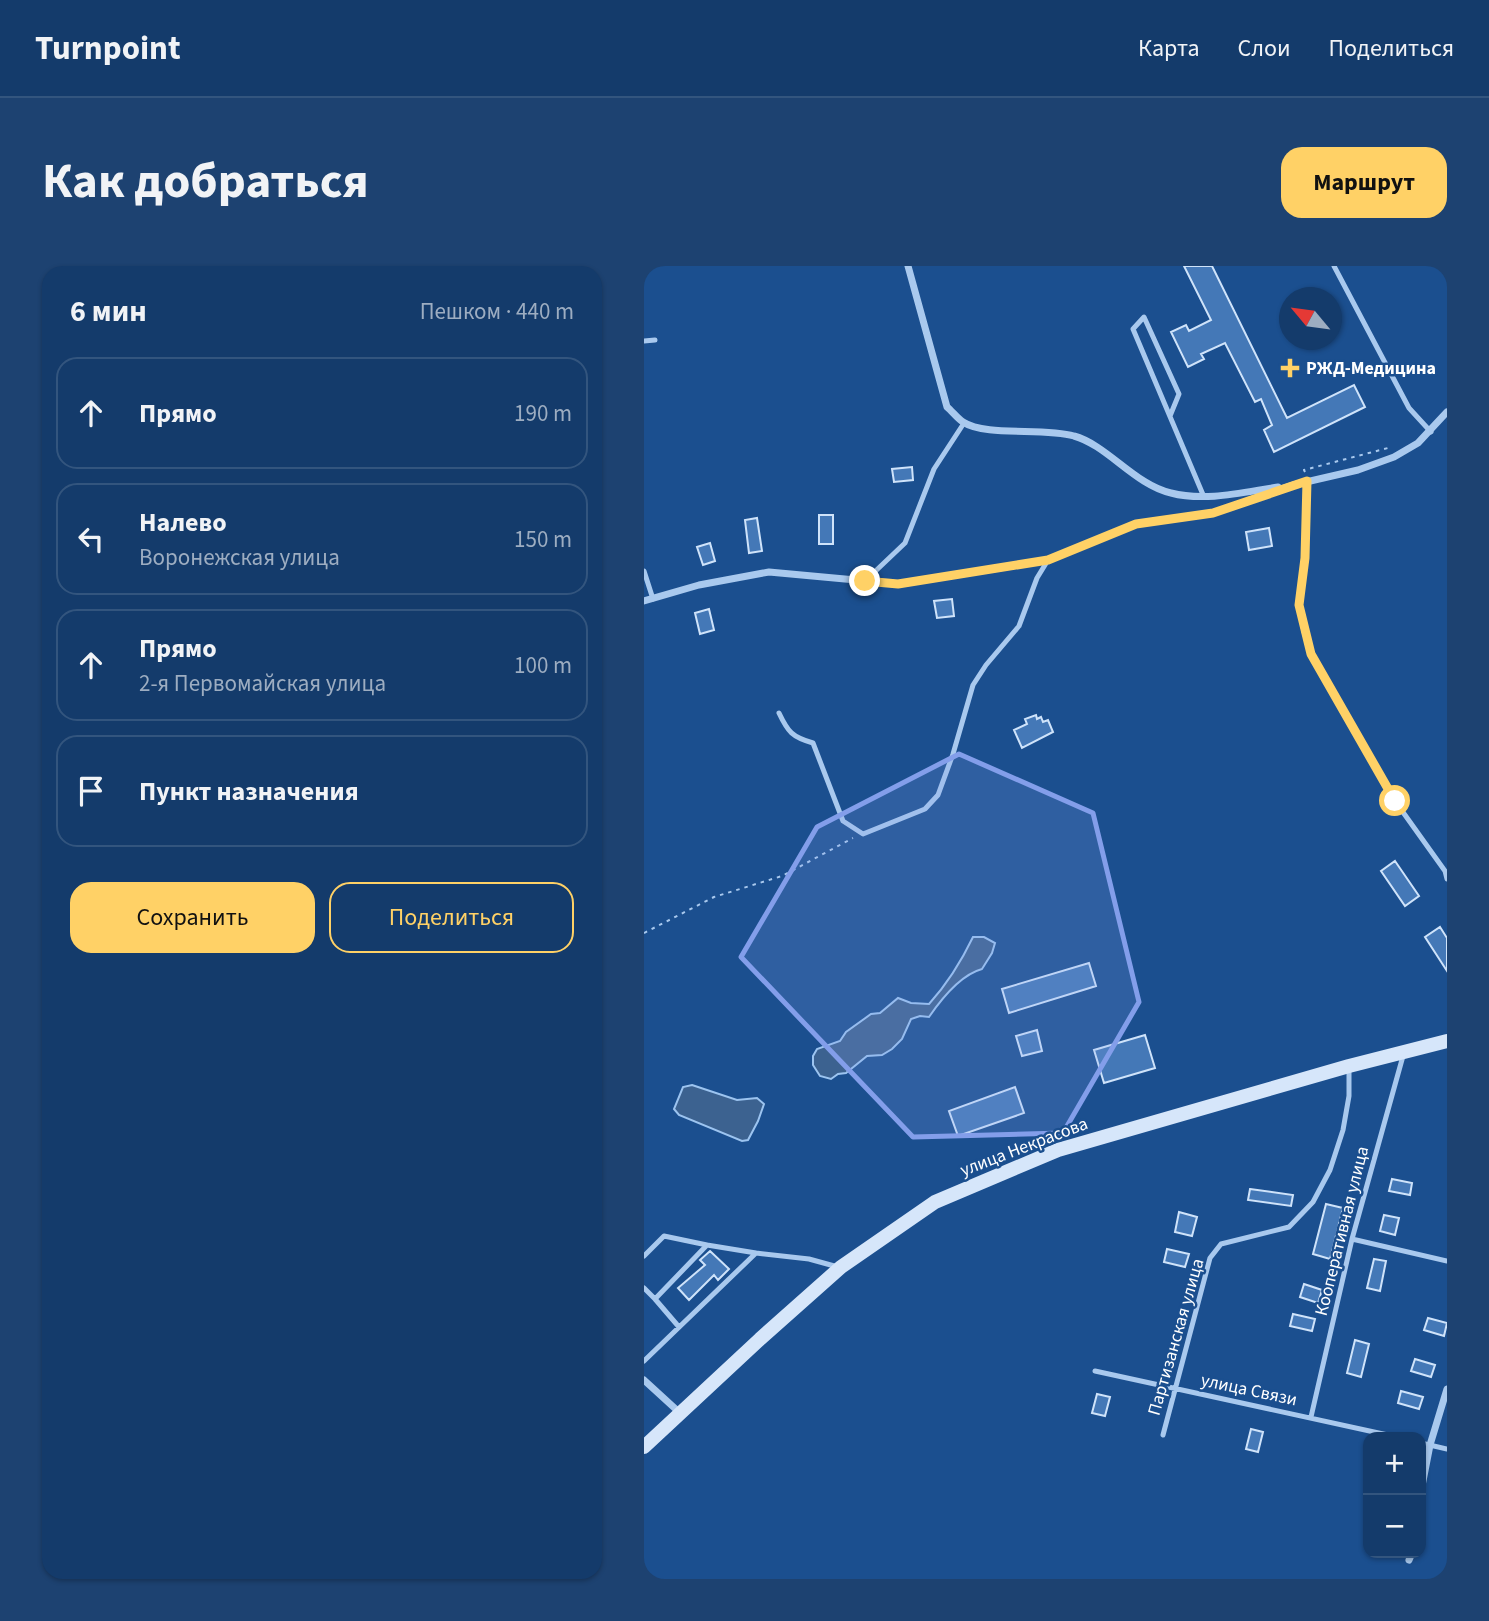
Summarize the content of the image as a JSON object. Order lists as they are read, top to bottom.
{
  "streets": {
    "main road": ["улица Некрасова"],
    "lane": ["Кооперативная улица", "Партизанская улица", "улица Связи"]
  },
  "crossings": [
    ["улица Некрасова", "Кооперативная улица"],
    ["улица Некрасова", "Партизанская улица"],
    ["Кооперативная улица", "улица Связи"],
    ["Партизанская улица", "улица Связи"]
  ],
  "places": {
    "health": ["РЖД-Медицина"]
  },
  "north": "top left",
  "page": {
    "header": "Turnpoint",
    "nav": ["Карта", "Слои", "Поделиться"],
    "title": "Как добраться",
    "buttons": [
      "Маршрут",
      ["Сохранить", "Поделиться"]
    ],
    "heading": ["6 мин", "Пешком · 440 m"],
    "list": [
      ["Прямо", "190 m"],
      ["Налево", "Воронежская улица", "150 m"],
      ["Прямо", "2-я Первомайская улица", "100 m"],
      "Пункт назначения"
    ],
    "map_buttons": ["+", "−"]
  }
}
